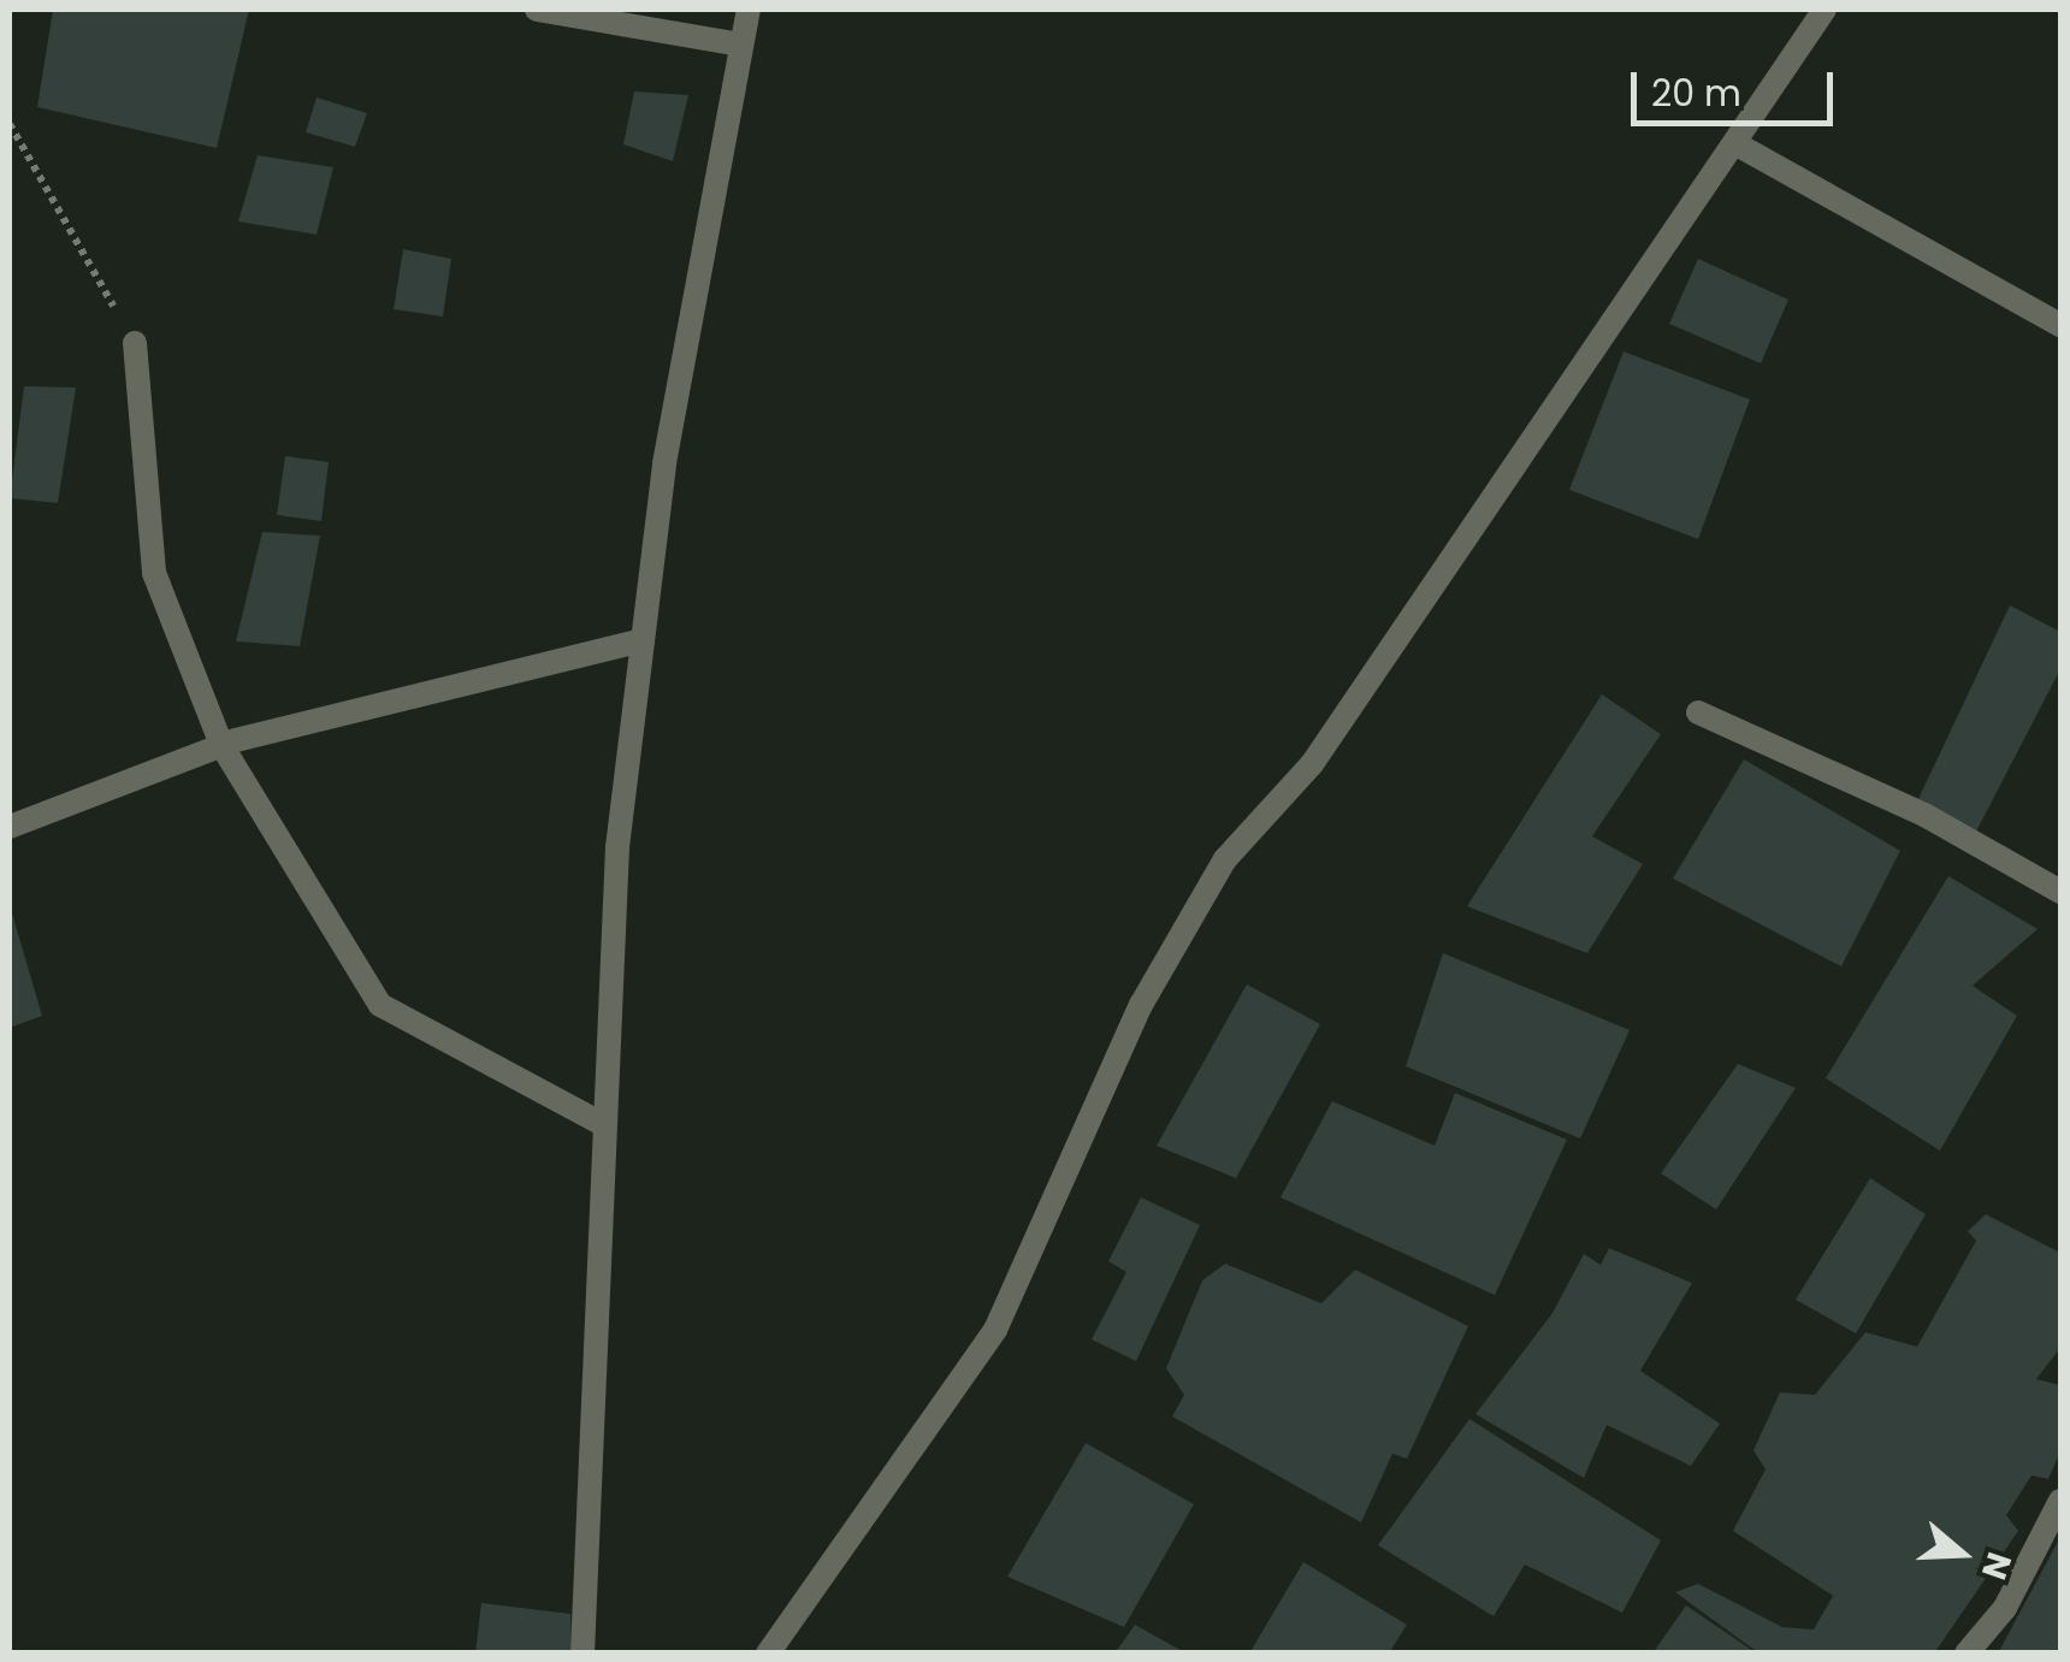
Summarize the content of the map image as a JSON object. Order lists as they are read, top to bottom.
{
  "scale_bar": "20 m",
  "north": "right"
}
